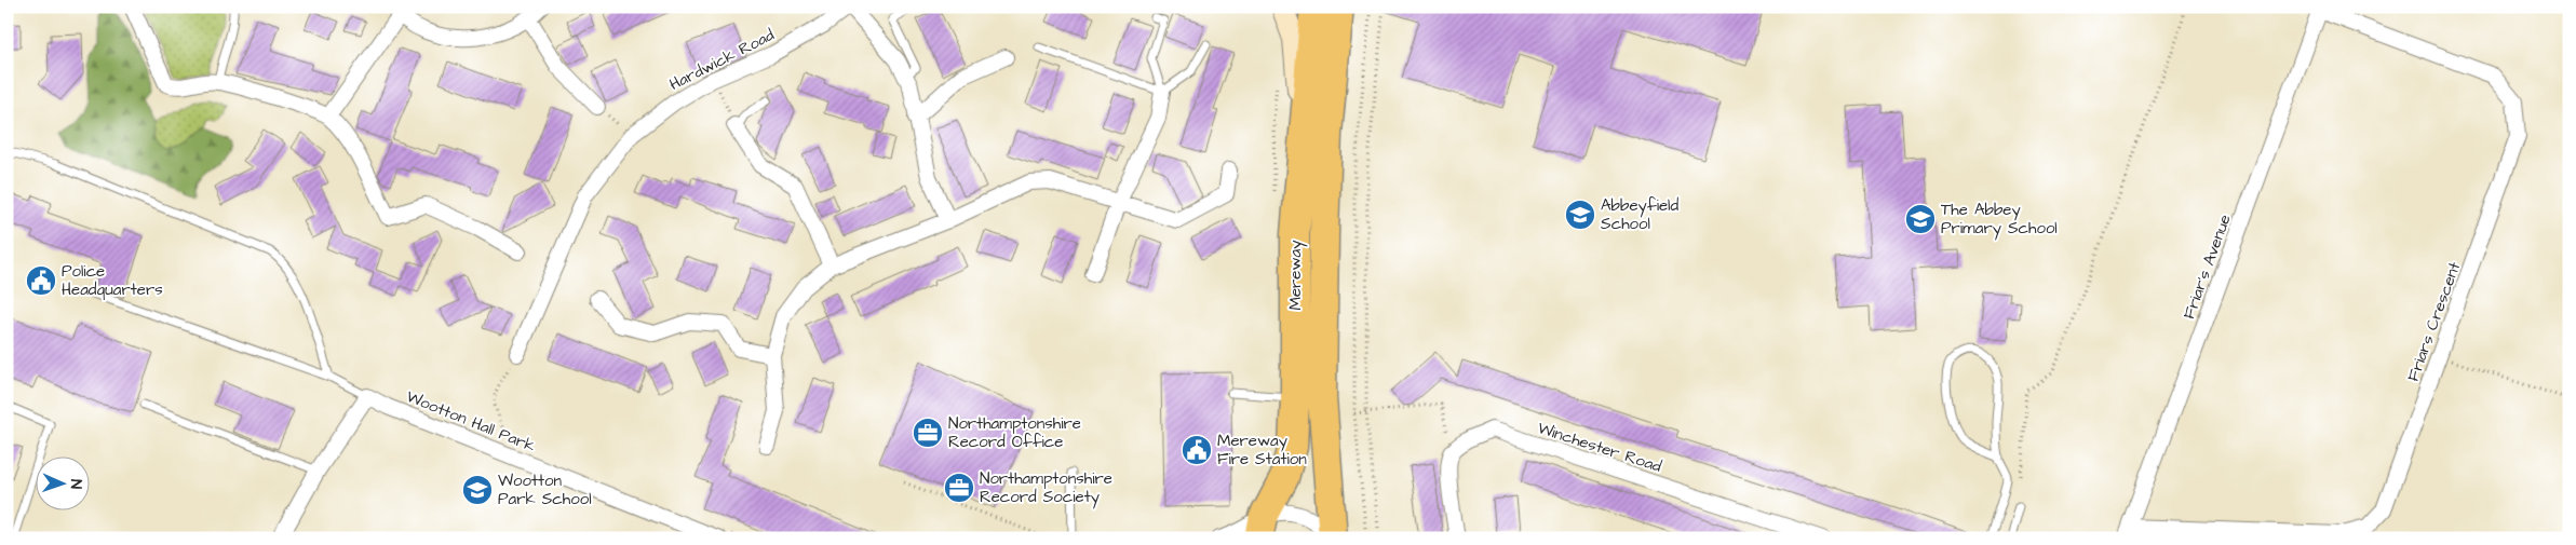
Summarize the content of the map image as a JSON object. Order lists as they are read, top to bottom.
{
  "streets": {
    "highway": ["Mereway"],
    "street": [
      "Hardwick Road",
      "Friar's Avenue",
      "Friars Crescent",
      "Wootton Hall Park",
      "Winchester Road"
    ]
  },
  "crossings": [
    ["Friar's Avenue", "Friars Crescent"]
  ],
  "places": {
    "school or university": ["Abbeyfield School", "The Abbey Primary School", "Wootton Park School"],
    "public building": ["Police Headquarters", "Mereway Fire Station"],
    "office": ["Northamptonshire Record Office", "Northamptonshire Record Society"]
  },
  "north": "right"
}
